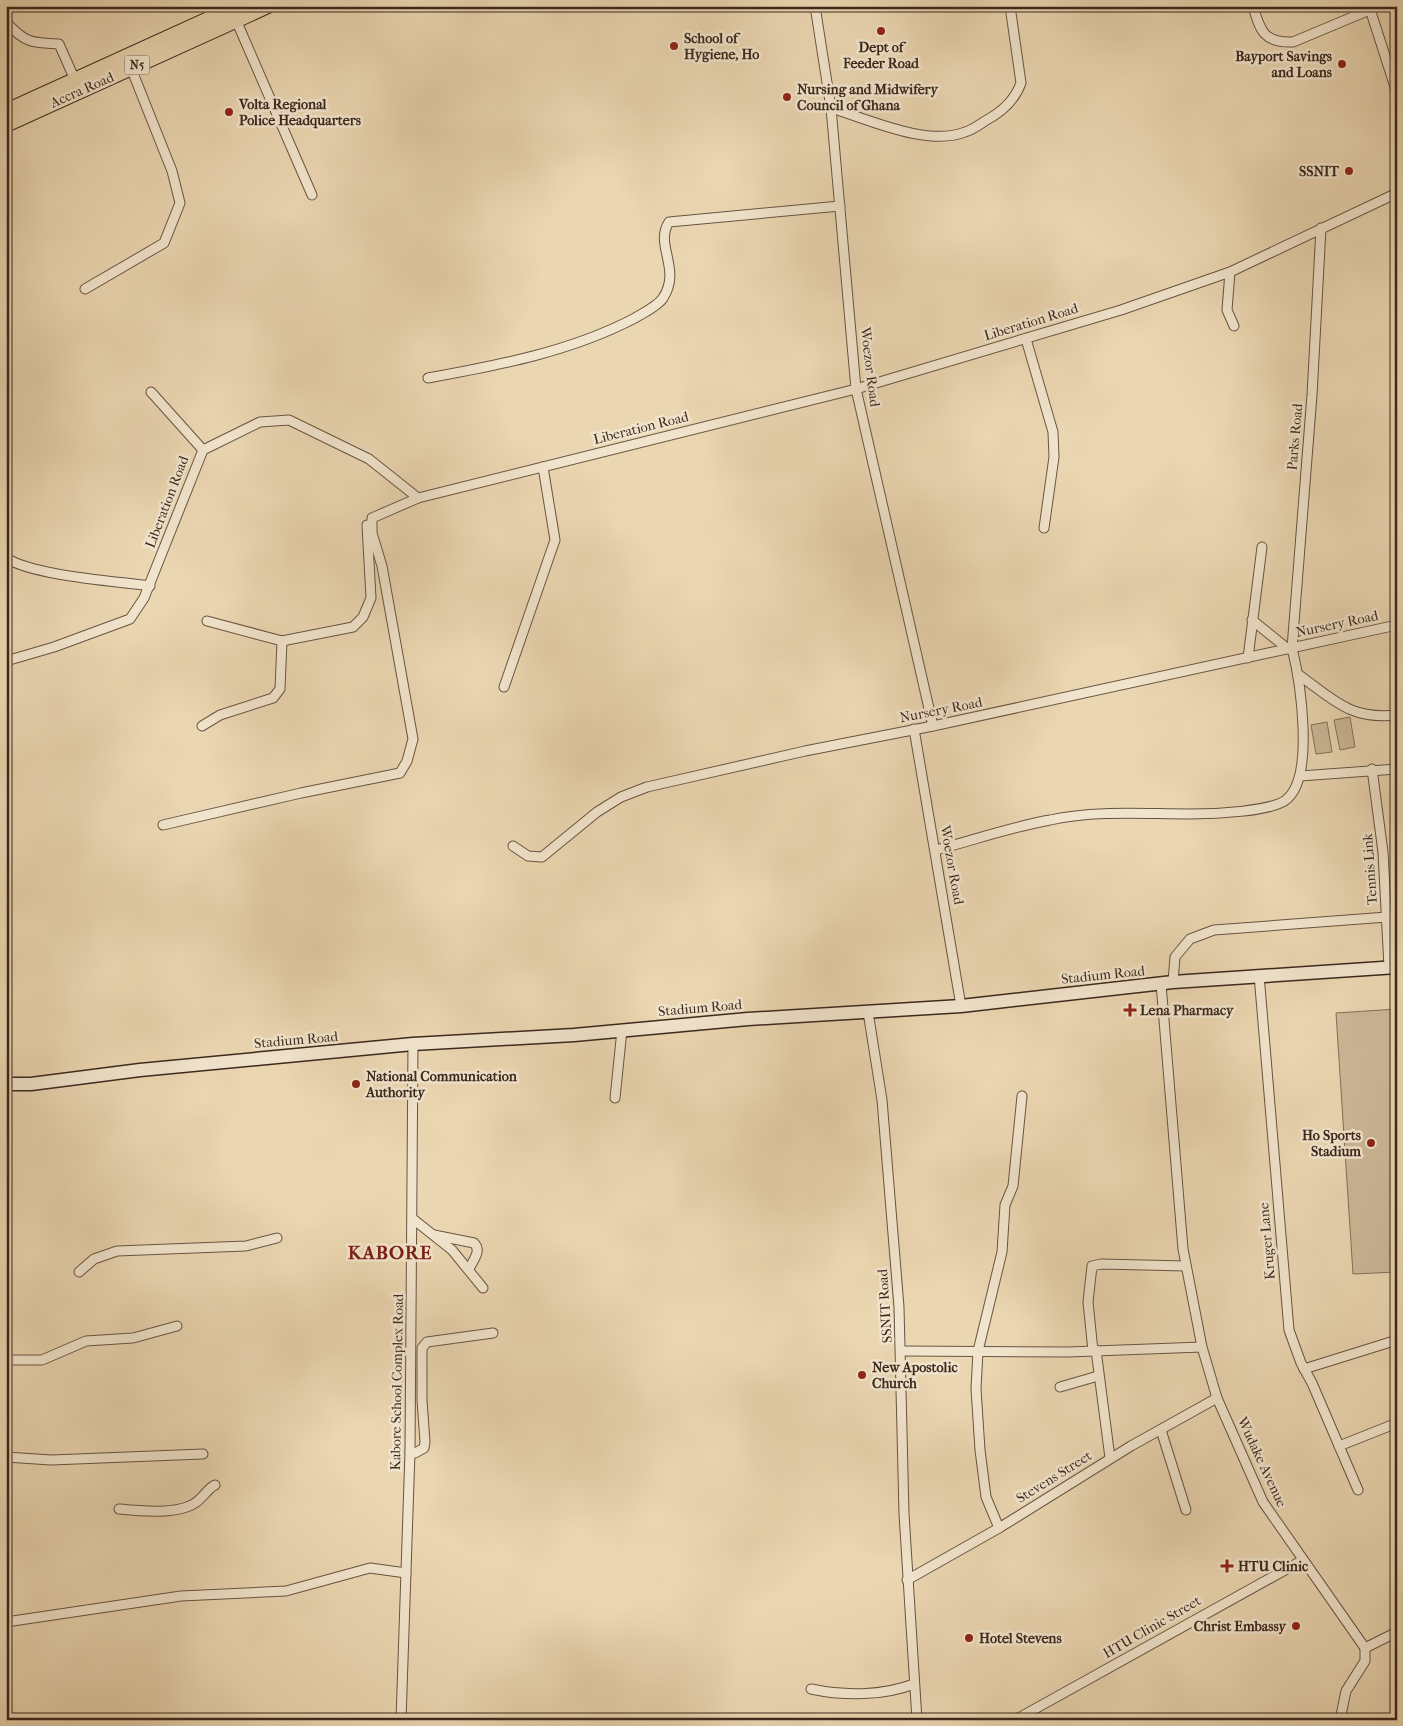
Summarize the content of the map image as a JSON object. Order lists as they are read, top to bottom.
{
  "streets": {
    "main road": ["N5", "Accra Road", "Stadium Road"],
    "street": [
      "Liberation Road",
      "Woezor Road",
      "Parks Road",
      "Nursery Road",
      "Tennis Link",
      "Kruger Lane",
      "SSNIT Road",
      "Kabore School Complex Road",
      "Wudake Avenue",
      "Stevens Street",
      "HTU Clinic Street"
    ]
  },
  "crossings": [
    ["Liberation Road", "Woezor Road"],
    ["Liberation Road", "Parks Road"],
    ["Woezor Road", "Nursery Road"],
    ["Woezor Road", "Stadium Road"],
    ["Parks Road", "Nursery Road"],
    ["Tennis Link", "Stadium Road"],
    ["Tennis Link", "Wudake Avenue"],
    ["Stadium Road", "Kruger Lane"],
    ["Stadium Road", "SSNIT Road"],
    ["Stadium Road", "Kabore School Complex Road"],
    ["Stadium Road", "Wudake Avenue"],
    ["SSNIT Road", "Stevens Street"],
    ["Wudake Avenue", "Stevens Street"],
    ["Wudake Avenue", "HTU Clinic Street"]
  ],
  "districts": ["KABORE"],
  "places": {
    "other": [
      "Dept of Feeder Road",
      "School of Hygiene, Ho",
      "Bayport Savings and Loans",
      "Nursing and Midwifery Council of Ghana",
      "Volta Regional Police Headquarters",
      "SSNIT",
      "National Communication Authority",
      "Ho Sports Stadium",
      "New Apostolic Church",
      "Christ Embassy",
      "Hotel Stevens"
    ],
    "health": ["Lena Pharmacy", "HTU Clinic"]
  }
}
